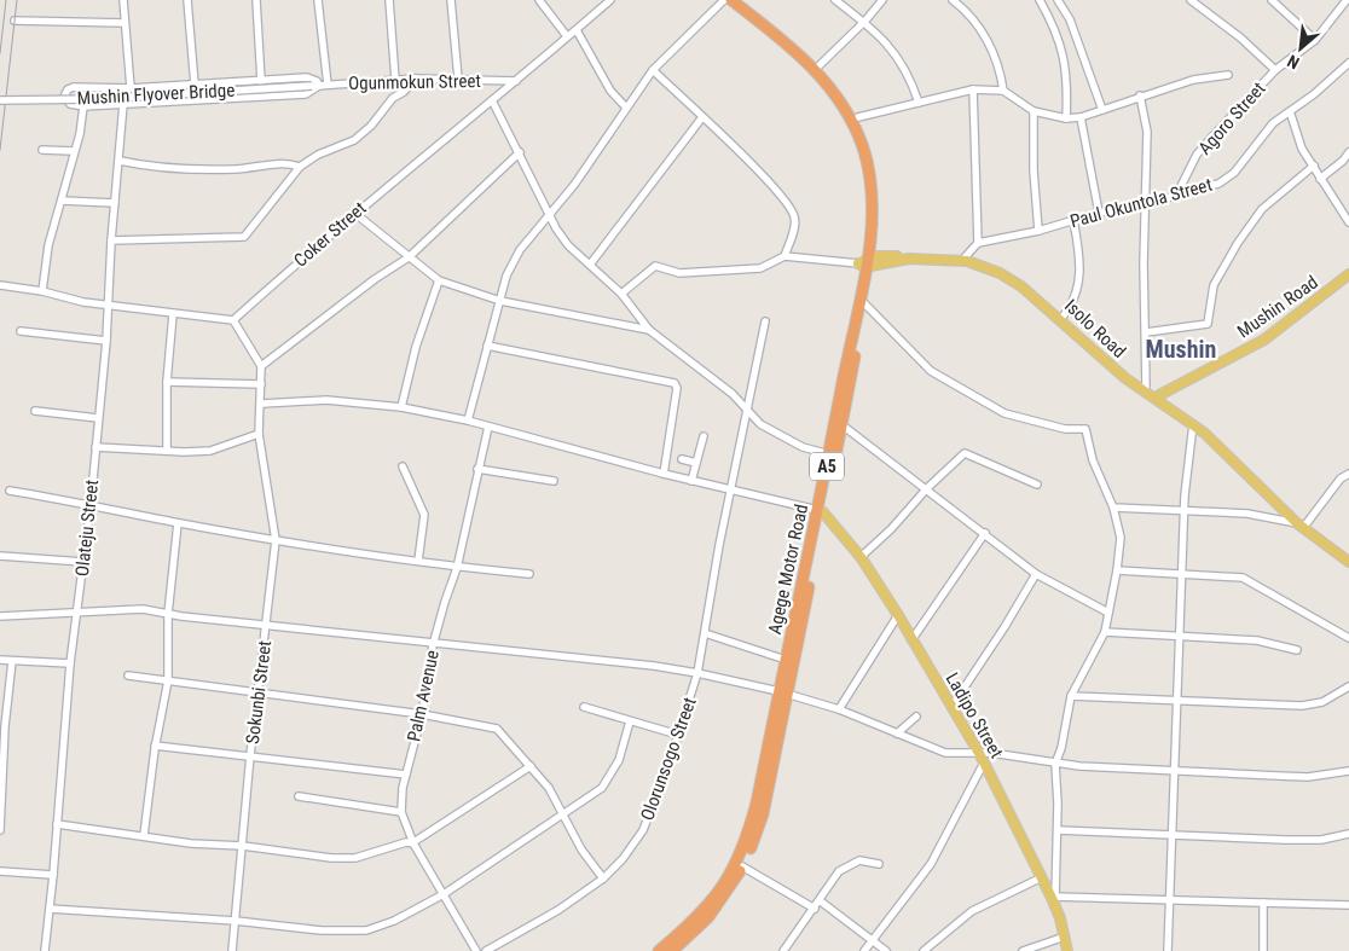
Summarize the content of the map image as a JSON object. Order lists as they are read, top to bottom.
{
  "streets": {
    "highway": ["A5", "Agege Motor Road"],
    "main road": ["Mushin Road", "Isolo Road", "Ladipo Street"],
    "street": [
      "Ogunmokun Street",
      "Mushin Flyover Bridge",
      "Agoro Street",
      "Paul Okuntola Street",
      "Coker Street",
      "Olateju Street",
      "Sokunbi Street",
      "Palm Avenue",
      "Olorunsogo Street"
    ]
  },
  "crossings": [
    ["Ogunmokun Street", "Mushin Flyover Bridge"],
    ["Ogunmokun Street", "Coker Street"],
    ["Agoro Street", "Paul Okuntola Street"],
    ["Mushin Road", "Isolo Road"],
    ["Isolo Road", "Agege Motor Road"],
    ["Agege Motor Road", "Ladipo Street"]
  ],
  "districts": ["Mushin"],
  "north": "bottom left"
}
